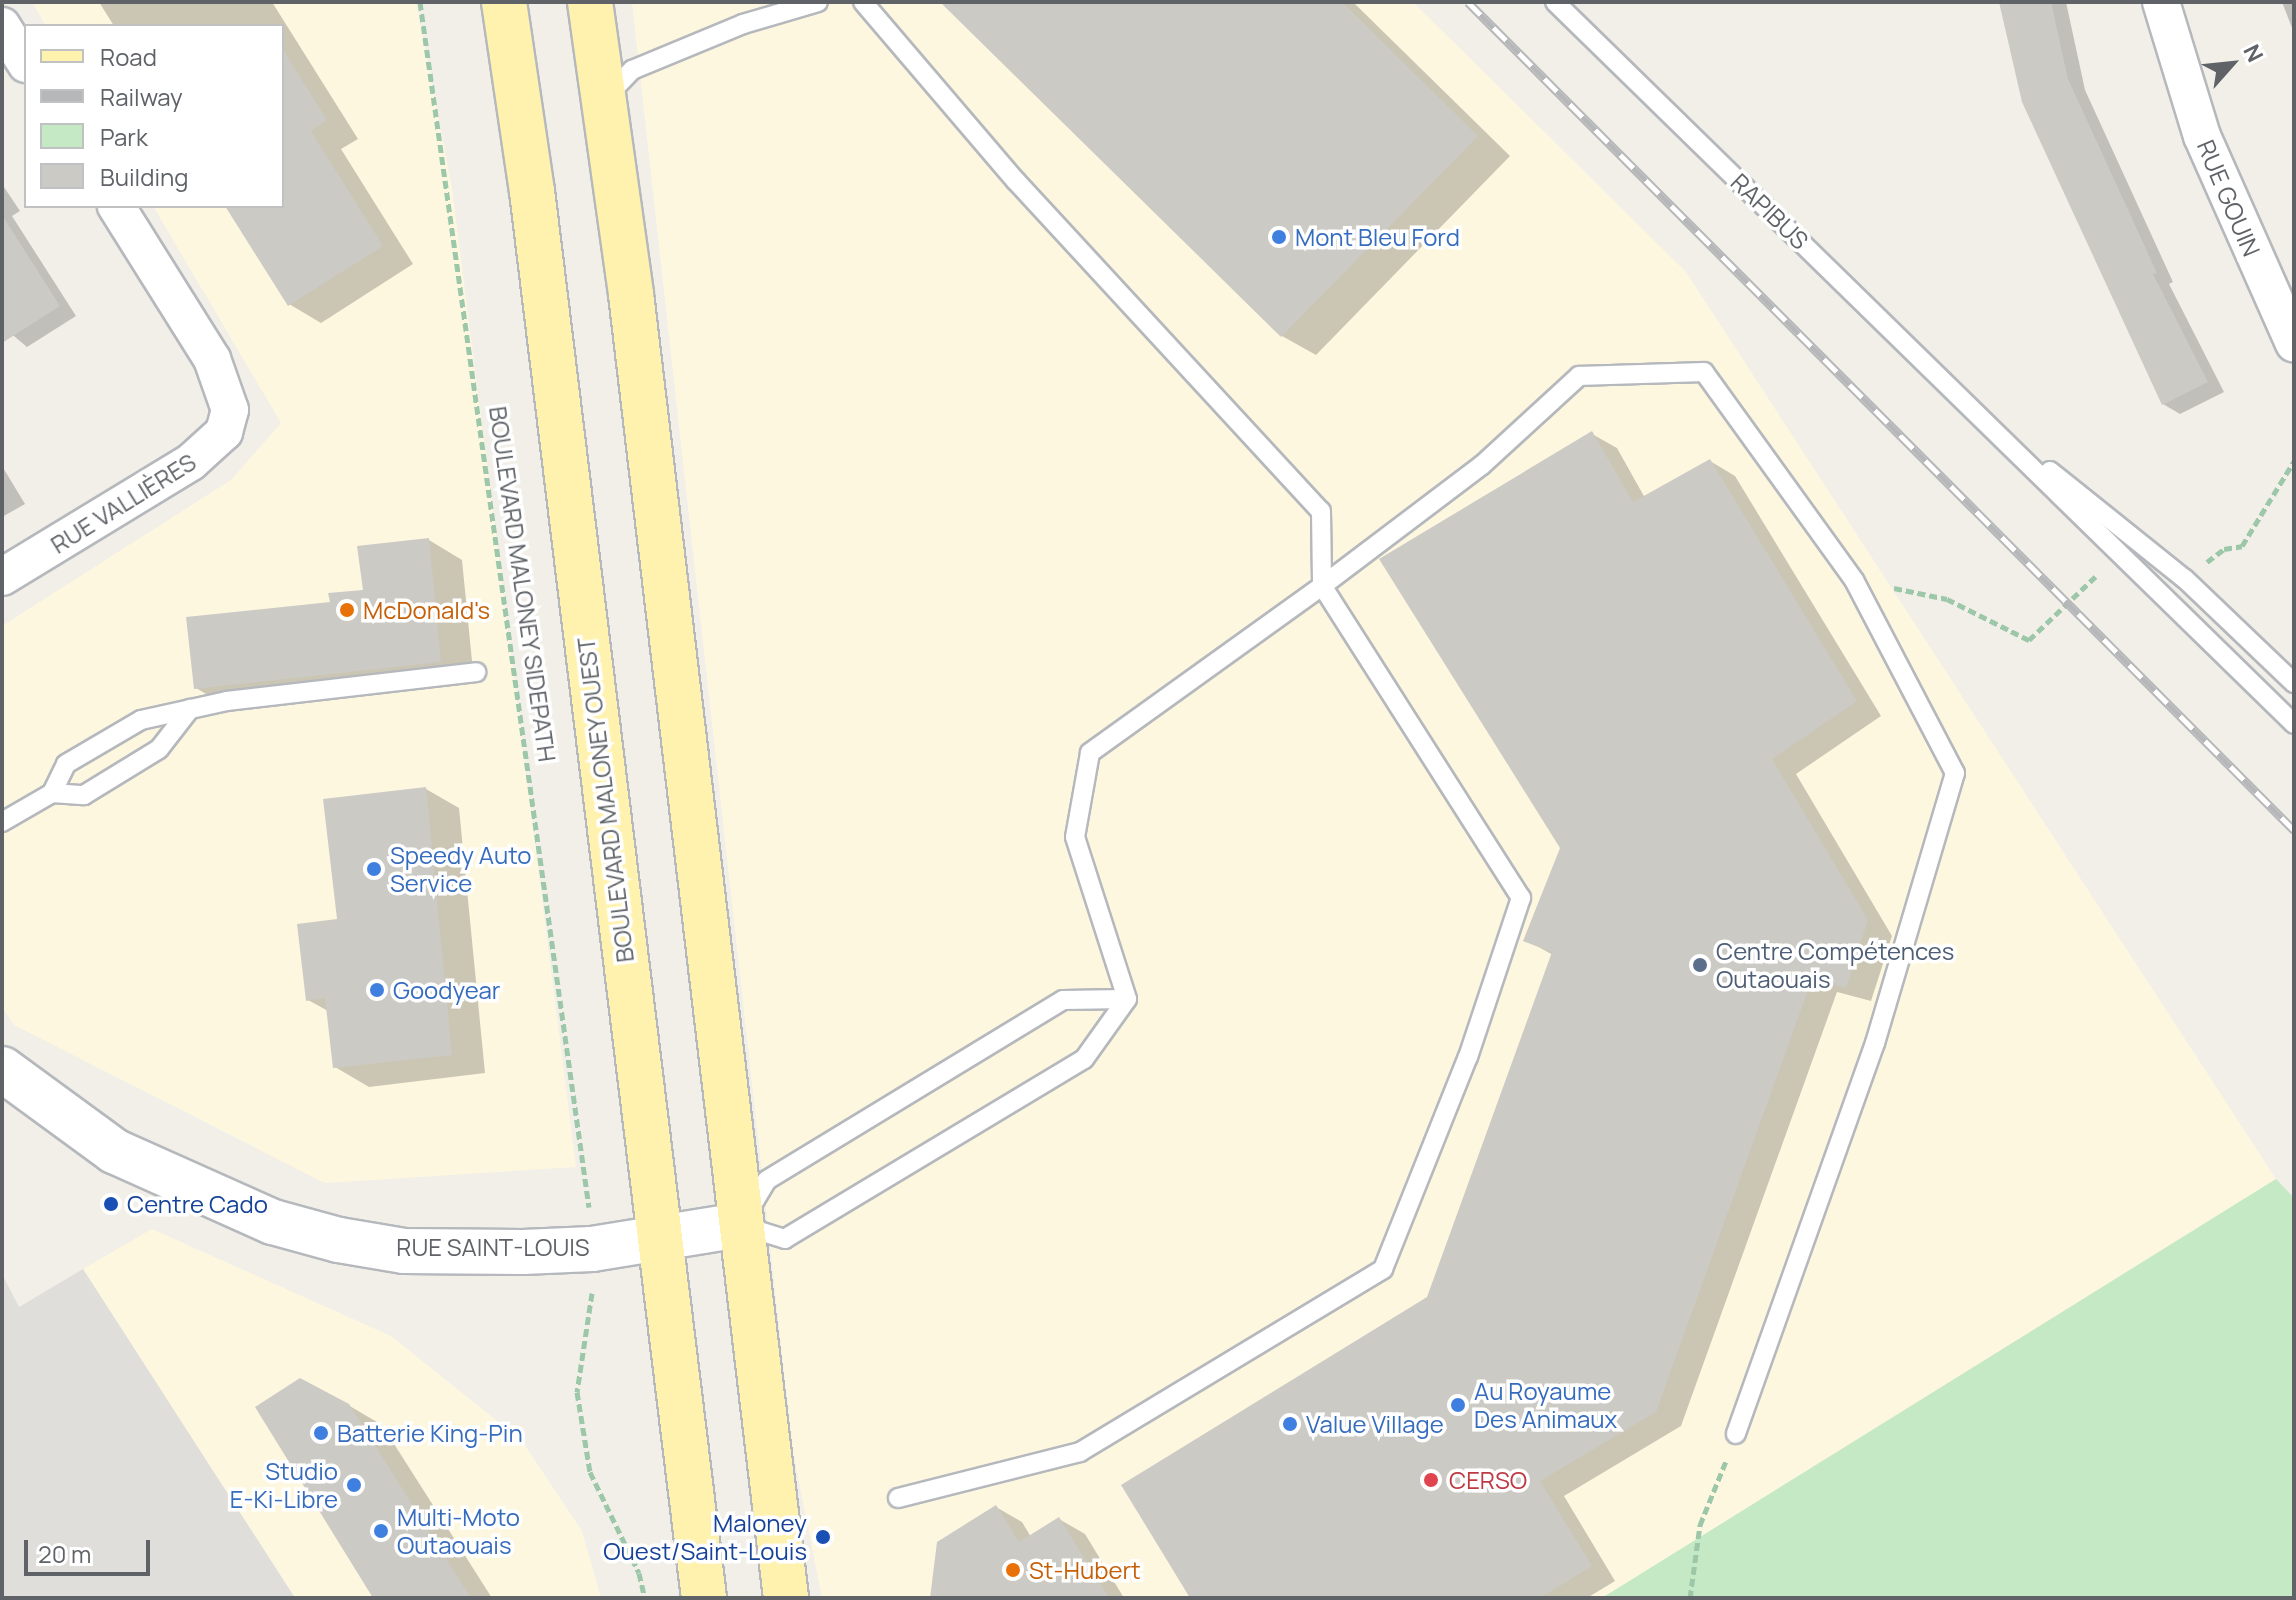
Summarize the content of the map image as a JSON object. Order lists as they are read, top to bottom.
{
  "streets": {
    "main road": ["BOULEVARD MALONEY OUEST"],
    "street": ["RUE GOUIN", "RUE VALLIÈRES", "RUE SAINT-LOUIS"],
    "lane": ["RAPIBUS"],
    "path": ["BOULEVARD MALONEY SIDEPATH"]
  },
  "crossings": [
    ["BOULEVARD MALONEY SIDEPATH", "RUE SAINT-LOUIS"],
    ["BOULEVARD MALONEY OUEST", "RUE SAINT-LOUIS"]
  ],
  "places": [
    "Mont Bleu Ford",
    "McDonald's",
    "Speedy Auto Service",
    "Centre Compétences Outaouais",
    "Goodyear",
    "Centre Cado",
    "Au Royaume Des Animaux",
    "Value Village",
    "Batterie King-Pin",
    "CERSO",
    "Studio E-Ki-Libre",
    "Multi-Moto Outaouais",
    "Maloney Ouest/Saint-Louis",
    "St-Hubert"
  ],
  "legend": [
    "Road",
    "Railway",
    "Park",
    "Building"
  ],
  "scale_bar": "20 m",
  "north": "top right"
}
